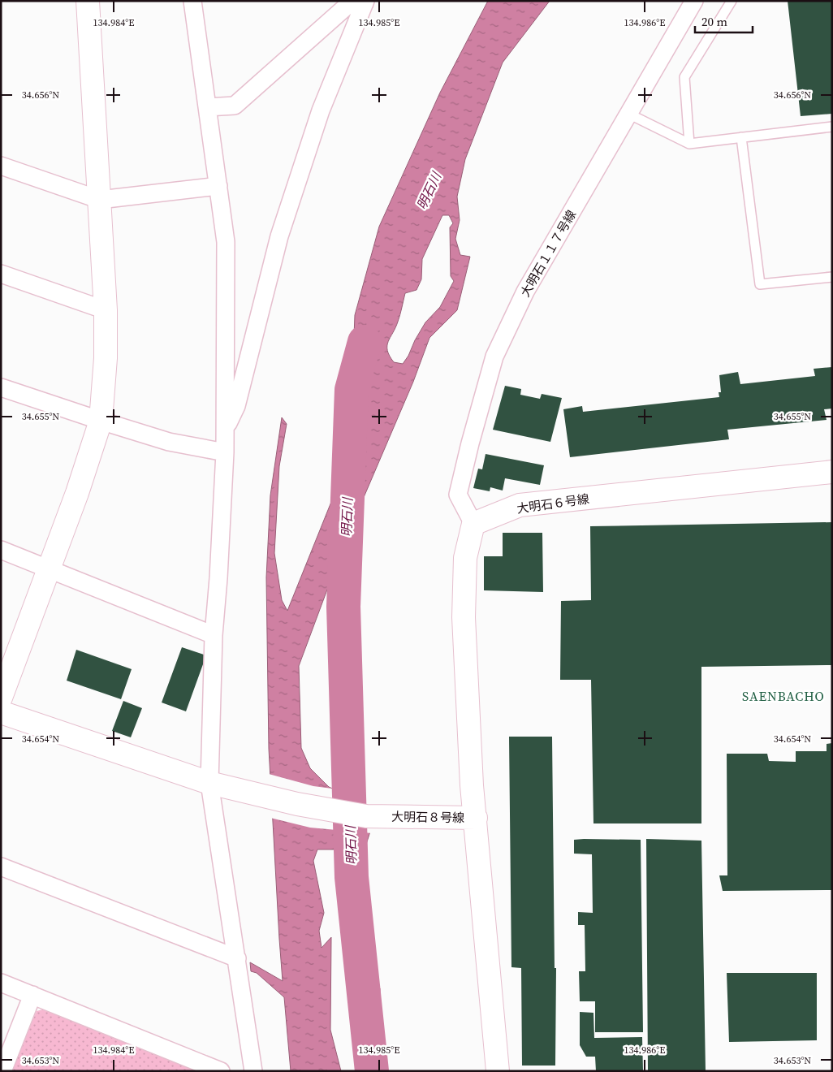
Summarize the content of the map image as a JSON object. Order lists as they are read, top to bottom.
{
  "streets": {
    "street": ["大明石１１７号線", "大明石６号線", "大明石８号線"]
  },
  "crossings": [
    ["大明石１１７号線", "大明石６号線"]
  ],
  "districts": ["SAENBACHO"],
  "water": ["明石川"],
  "scale_bar": "20 m",
  "coordinates": [
    "134.984°E",
    "134.985°E",
    "134.986°E",
    "34.656°N",
    "34.655°N",
    "34.654°N",
    "34.653°N"
  ]
}
